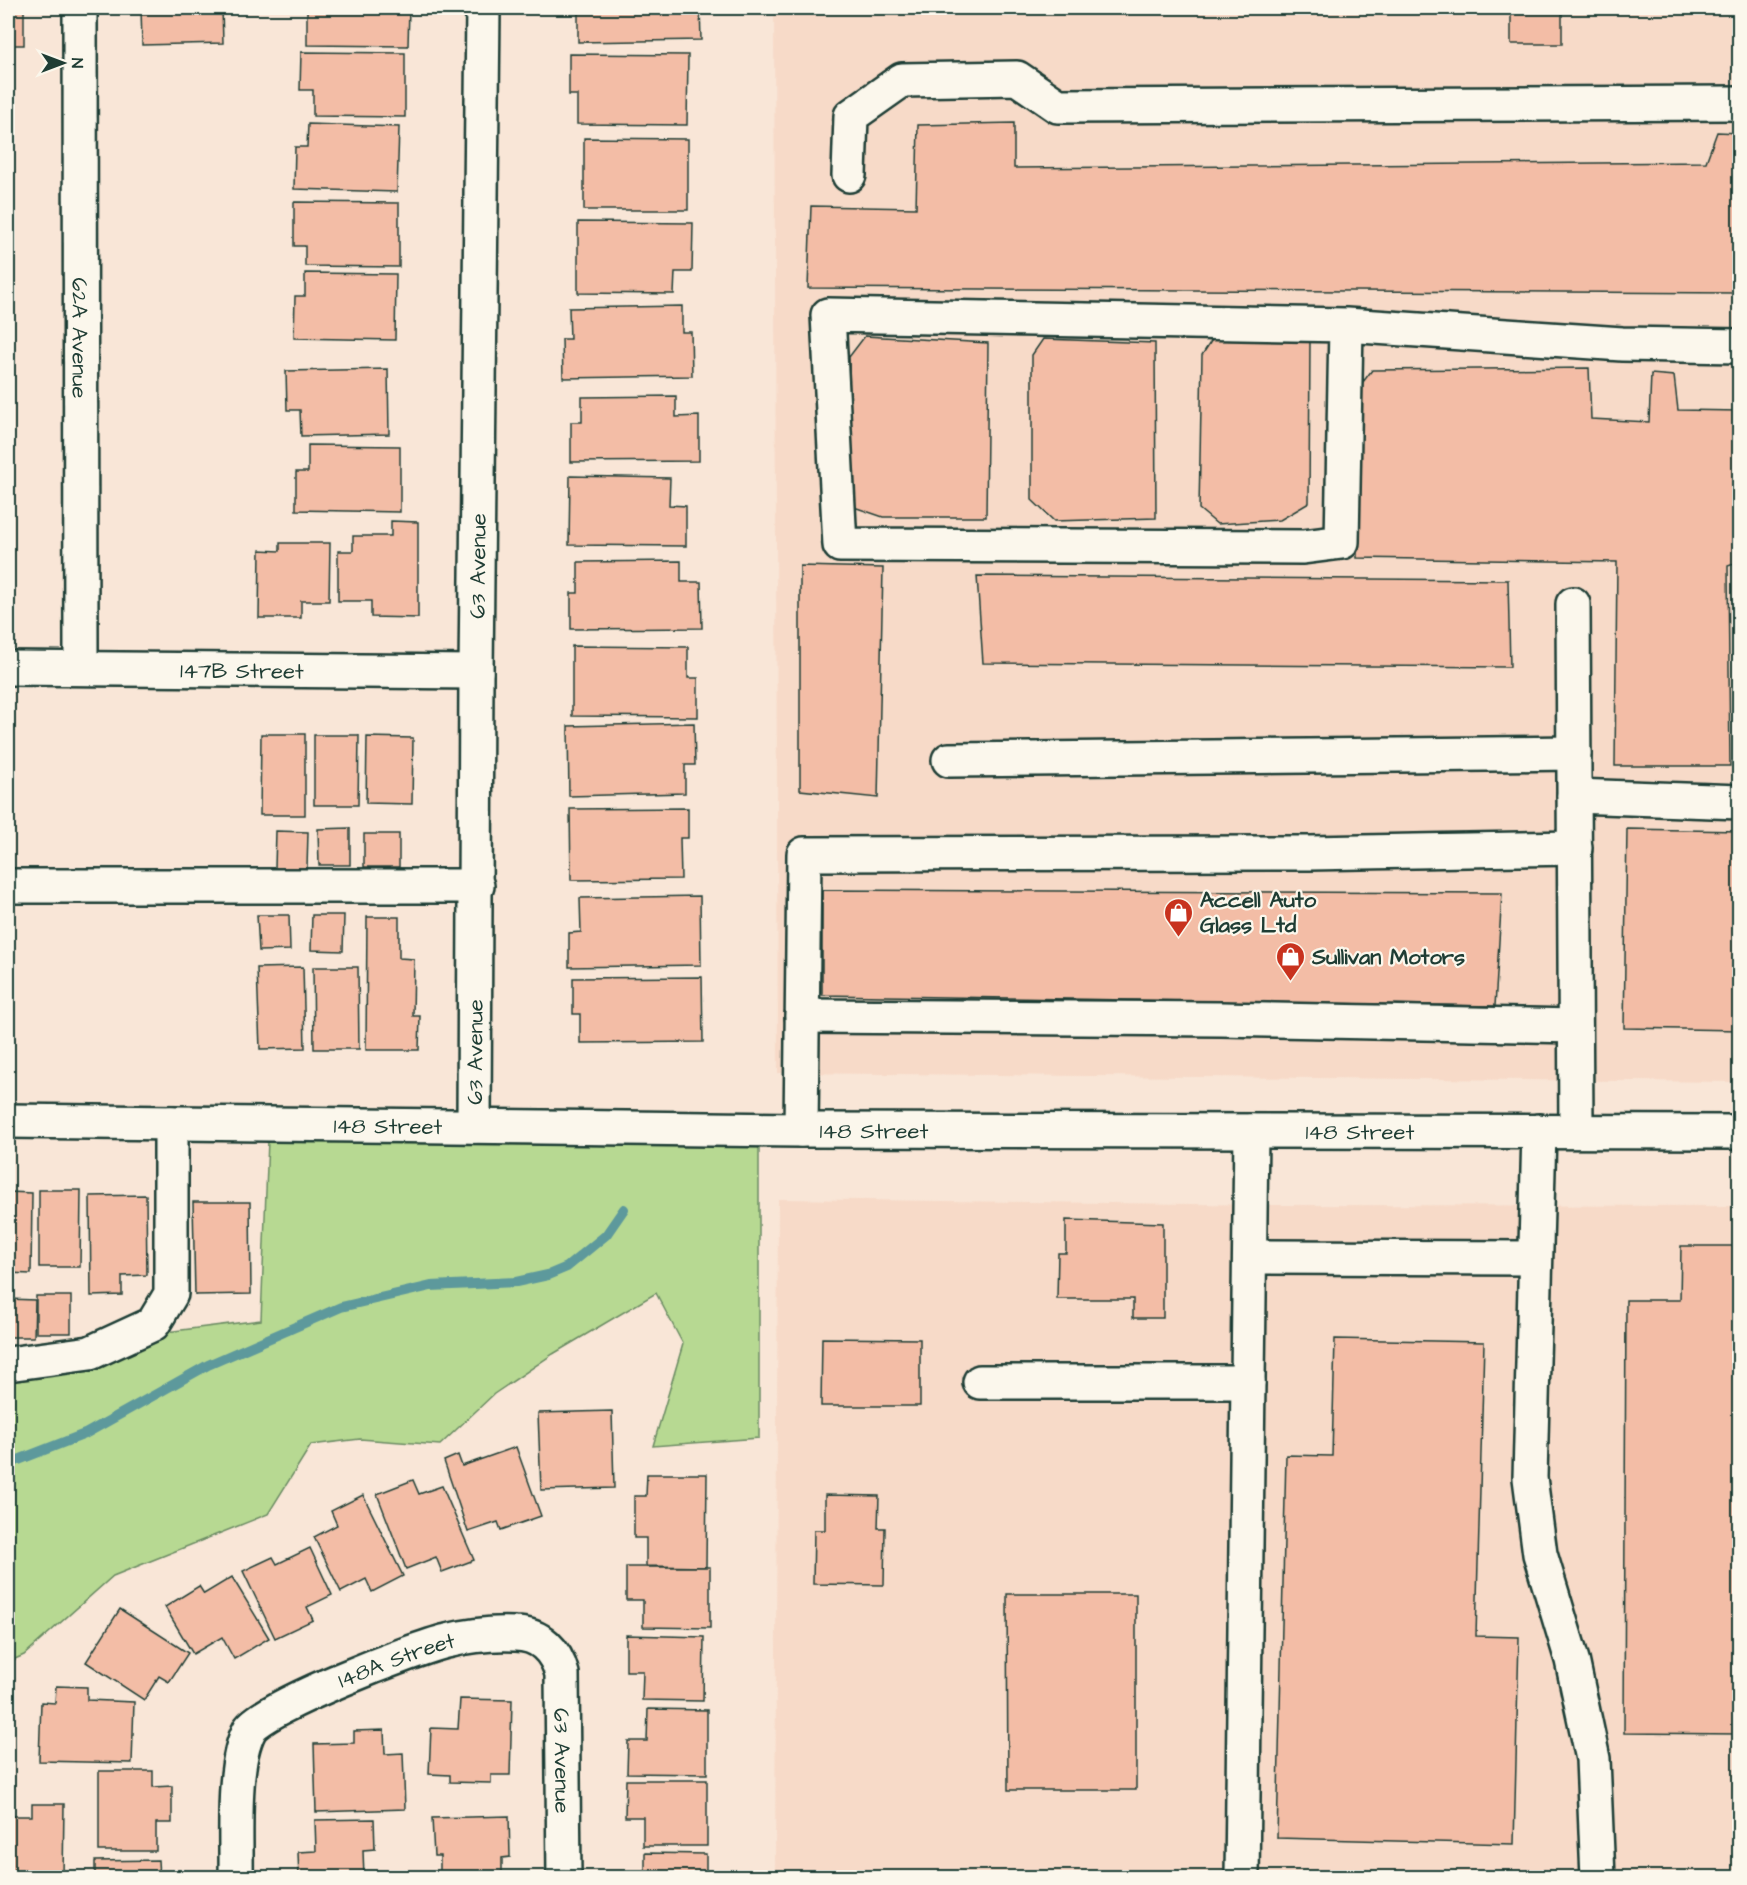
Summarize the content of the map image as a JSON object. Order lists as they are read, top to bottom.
{
  "streets": {
    "street": [
      "62A Avenue",
      "63 Avenue",
      "147B Street",
      "148 Street",
      "148A Street"
    ]
  },
  "crossings": [
    ["62A Avenue", "147B Street"],
    ["63 Avenue", "147B Street"],
    ["63 Avenue", "148 Street"],
    ["63 Avenue", "148A Street"]
  ],
  "places": {
    "shop": ["Accell Auto Glass Ltd", "Sullivan Motors"]
  },
  "north": "right"
}
